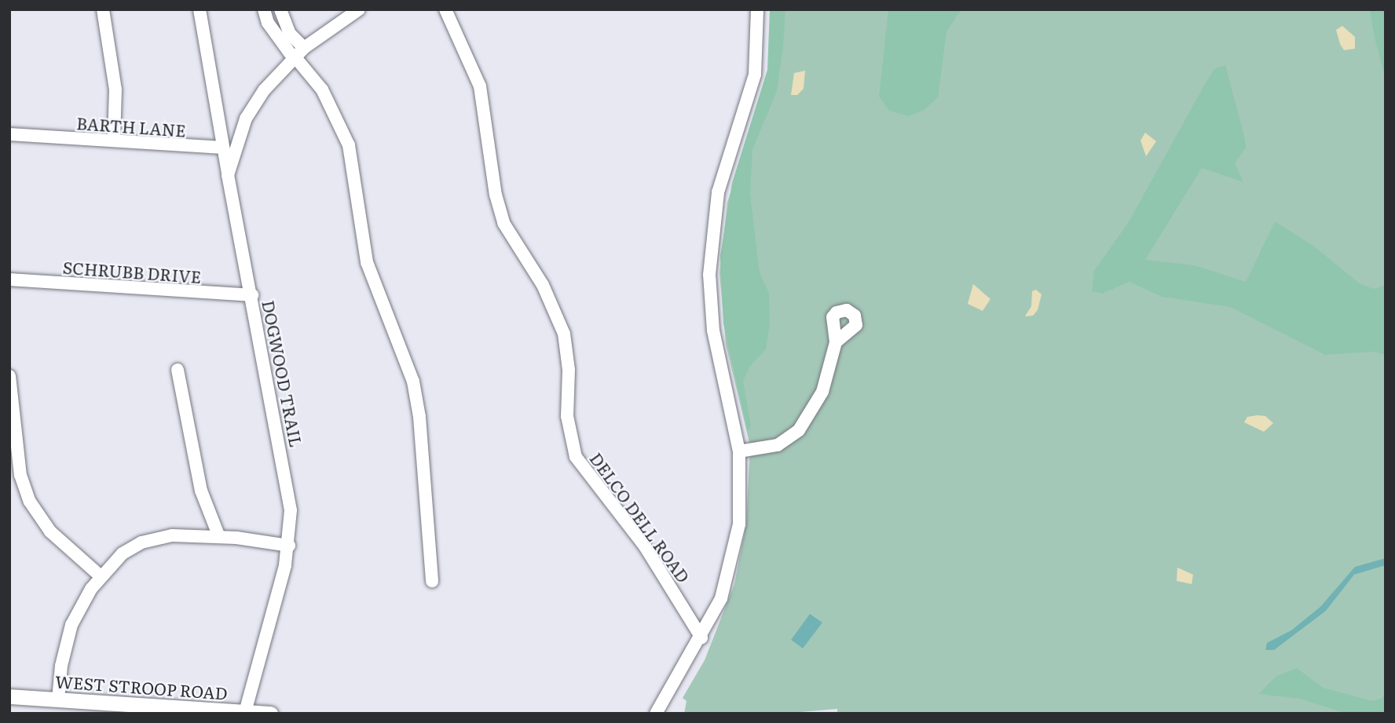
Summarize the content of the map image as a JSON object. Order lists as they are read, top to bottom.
{
  "streets": {
    "main road": ["WEST STROOP ROAD"],
    "street": [
      "BARTH LANE",
      "SCHRUBB DRIVE",
      "DOGWOOD TRAIL",
      "DELCO DELL ROAD"
    ]
  },
  "crossings": [
    ["SCHRUBB DRIVE", "DOGWOOD TRAIL"],
    ["DOGWOOD TRAIL", "WEST STROOP ROAD"]
  ]
}
